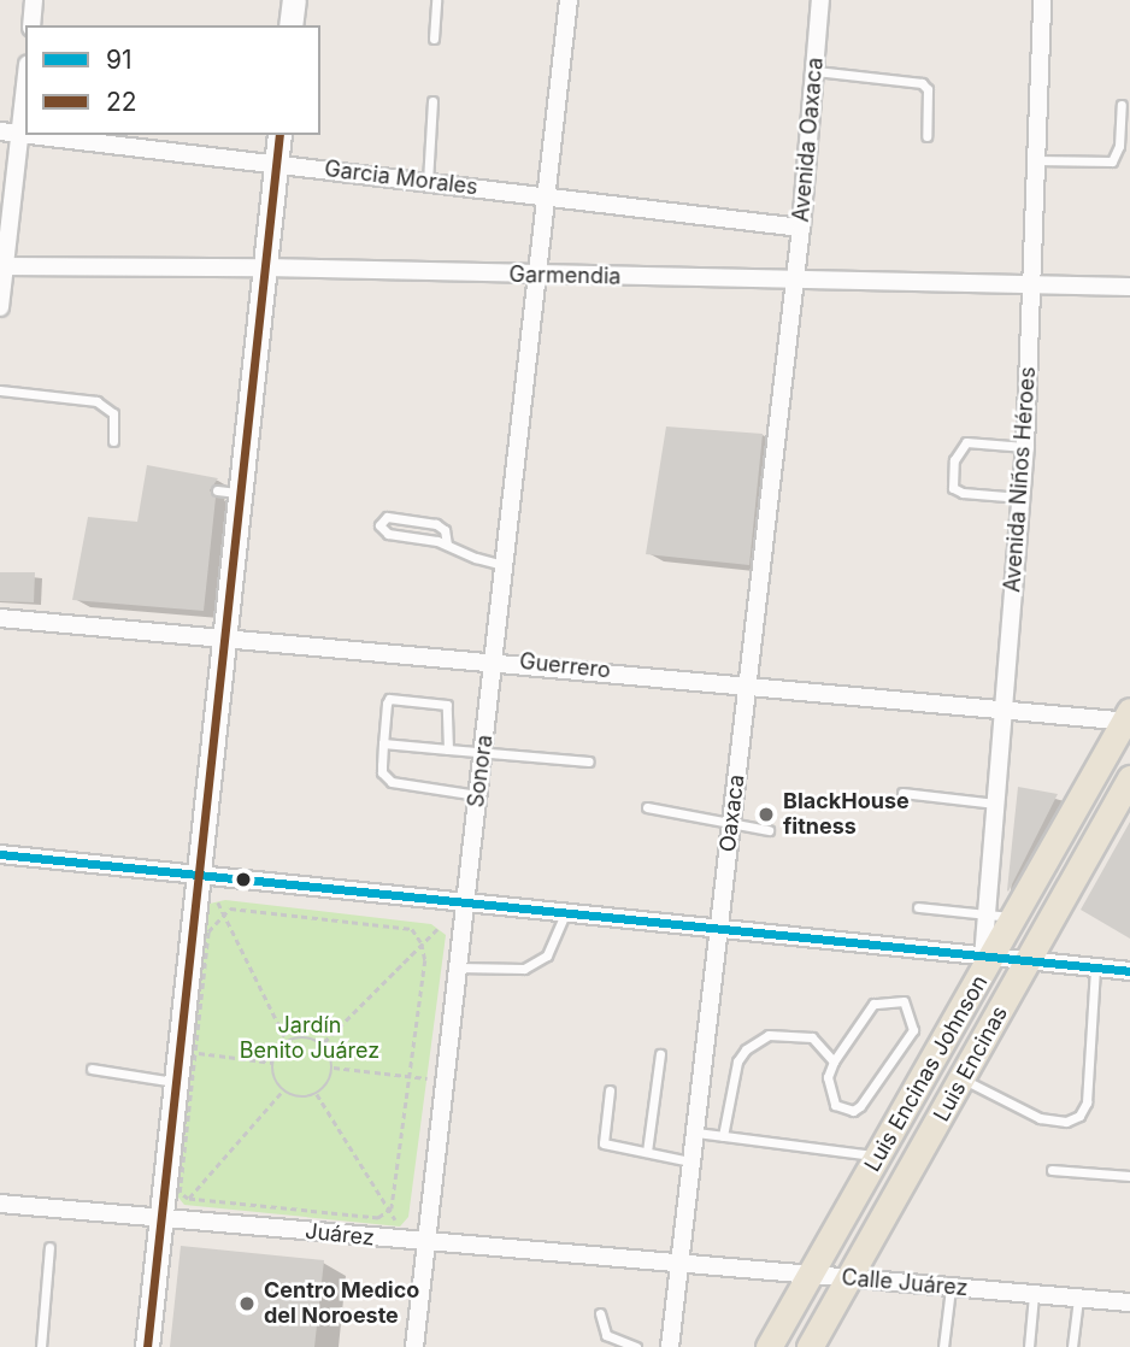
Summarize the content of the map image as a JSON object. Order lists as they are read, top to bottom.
{
  "streets": {
    "main road": ["Luis Encinas", "Luis Encinas Johnson"],
    "street": [
      "Avenida Oaxaca",
      "Garcia Morales",
      "Garmendia",
      "Avenida Niños Héroes",
      "Guerrero",
      "Sonora",
      "Oaxaca",
      "Juárez",
      "Calle Juárez"
    ]
  },
  "crossings": [
    ["Avenida Oaxaca", "Garcia Morales"],
    ["Avenida Oaxaca", "Garmendia"],
    ["Avenida Oaxaca", "Oaxaca"],
    ["Garcia Morales", "Sonora"],
    ["Garmendia", "Avenida Niños Héroes"],
    ["Garmendia", "Sonora"],
    ["Garmendia", "Oaxaca"],
    ["Avenida Niños Héroes", "Guerrero"],
    ["Avenida Niños Héroes", "Luis Encinas Johnson"],
    ["Guerrero", "Sonora"],
    ["Guerrero", "Oaxaca"],
    ["Guerrero", "Luis Encinas Johnson"],
    ["Sonora", "Juárez"],
    ["Oaxaca", "Juárez"],
    ["Oaxaca", "Calle Juárez"],
    ["Luis Encinas", "Calle Juárez"],
    ["Luis Encinas Johnson", "Calle Juárez"],
    ["Juárez", "Calle Juárez"]
  ],
  "parks": ["Jardín Benito Juárez"],
  "places": ["BlackHouse fitness", "Centro Medico del Noroeste"],
  "lines": ["transit line 22", "transit line 91"],
  "legend": ["91", "22"]
}
